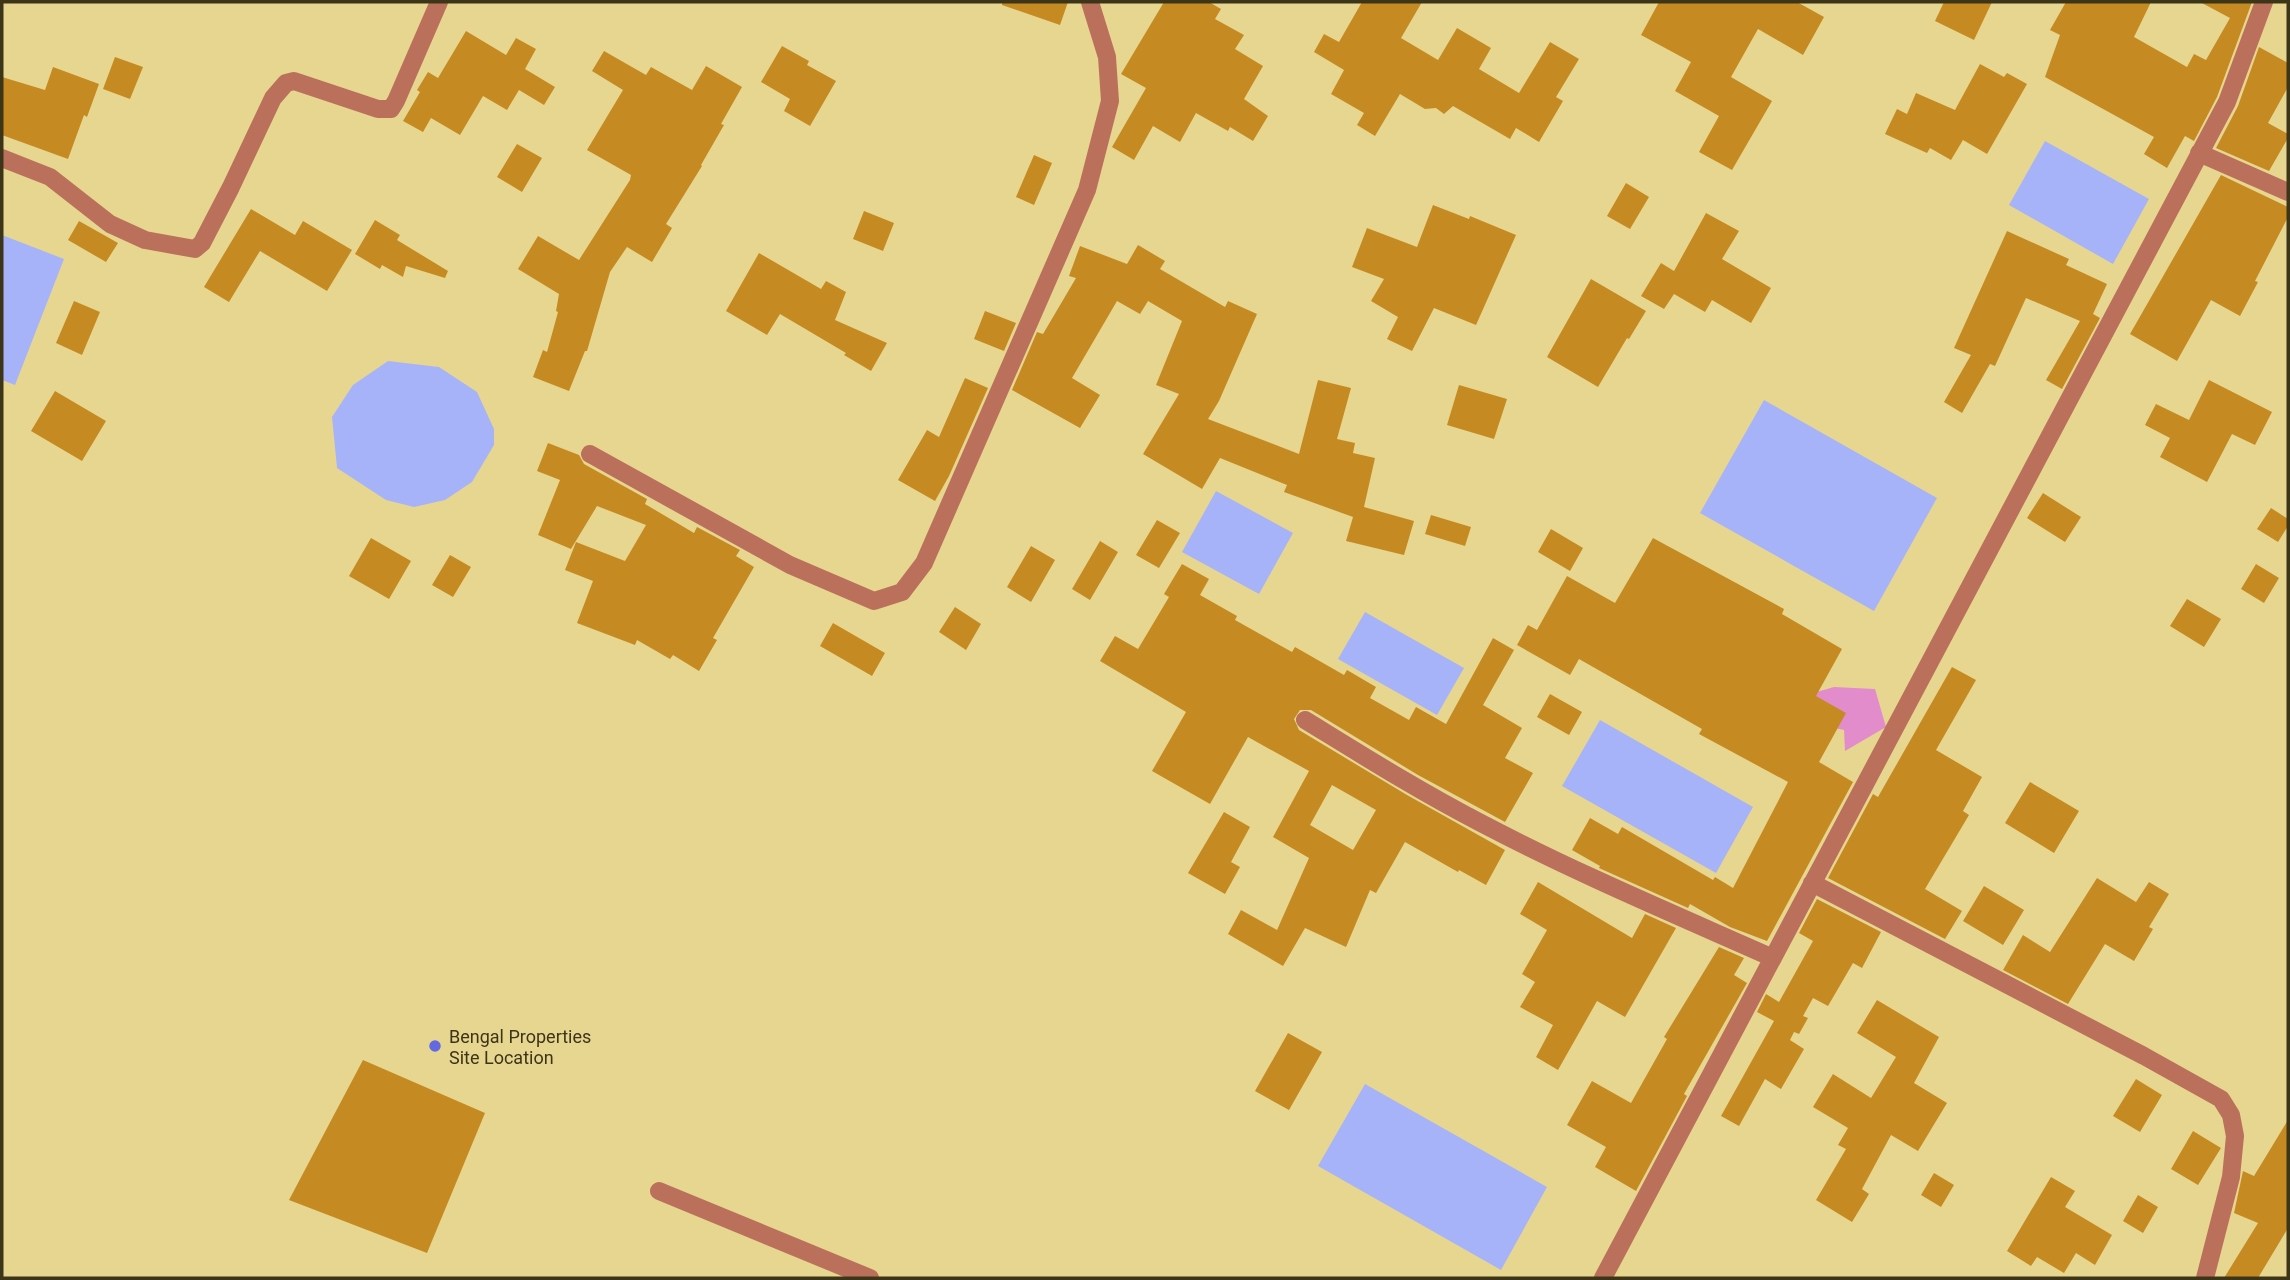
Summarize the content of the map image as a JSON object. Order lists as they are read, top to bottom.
{
  "places": ["Bengal Properties Site Location"]
}
